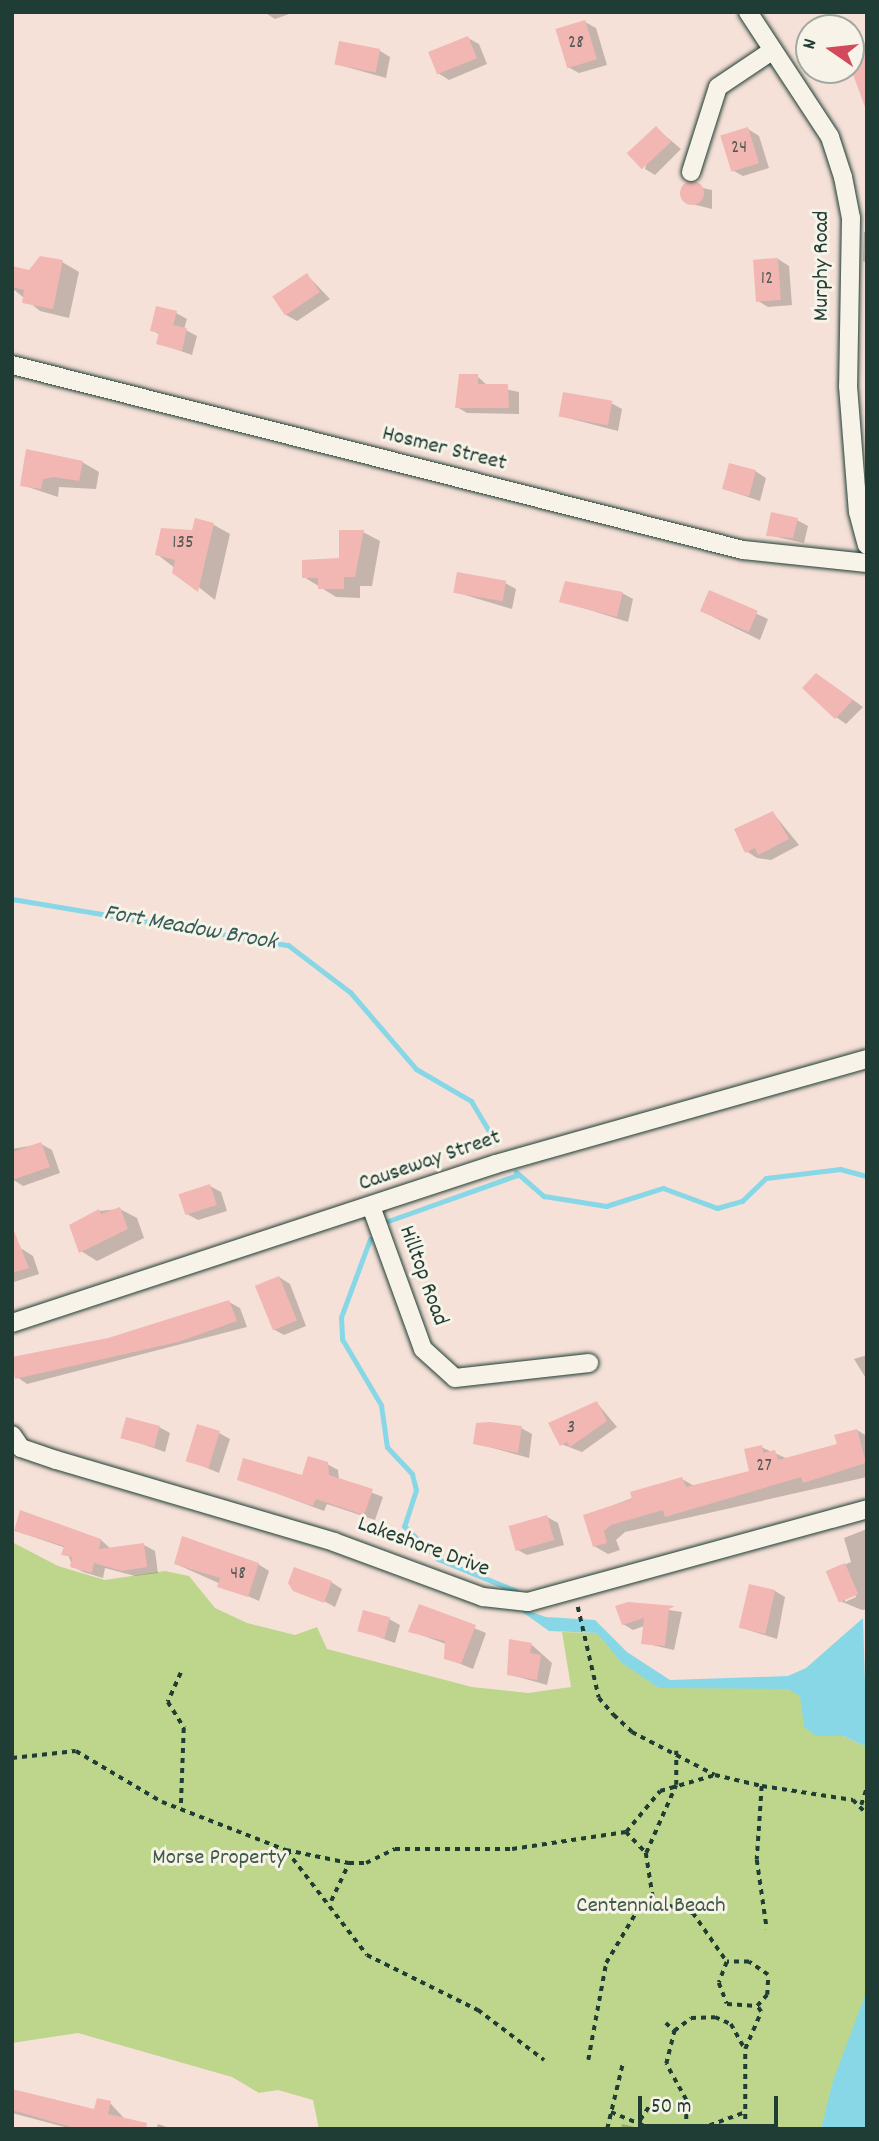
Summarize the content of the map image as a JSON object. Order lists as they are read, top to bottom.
{
  "streets": {
    "street": [
      "Murphy Road",
      "Hosmer Street",
      "Causeway Street",
      "Hilltop Road",
      "Lakeshore Drive"
    ]
  },
  "crossings": [
    ["Causeway Street", "Hilltop Road"]
  ],
  "water": ["Fort Meadow Brook"],
  "parks": ["Morse Property", "Centennial Beach"],
  "house_numbers": [
    "28",
    "24",
    "12",
    "135",
    "3",
    "27",
    "48"
  ],
  "scale_bar": "50 m",
  "north": "left"
}
